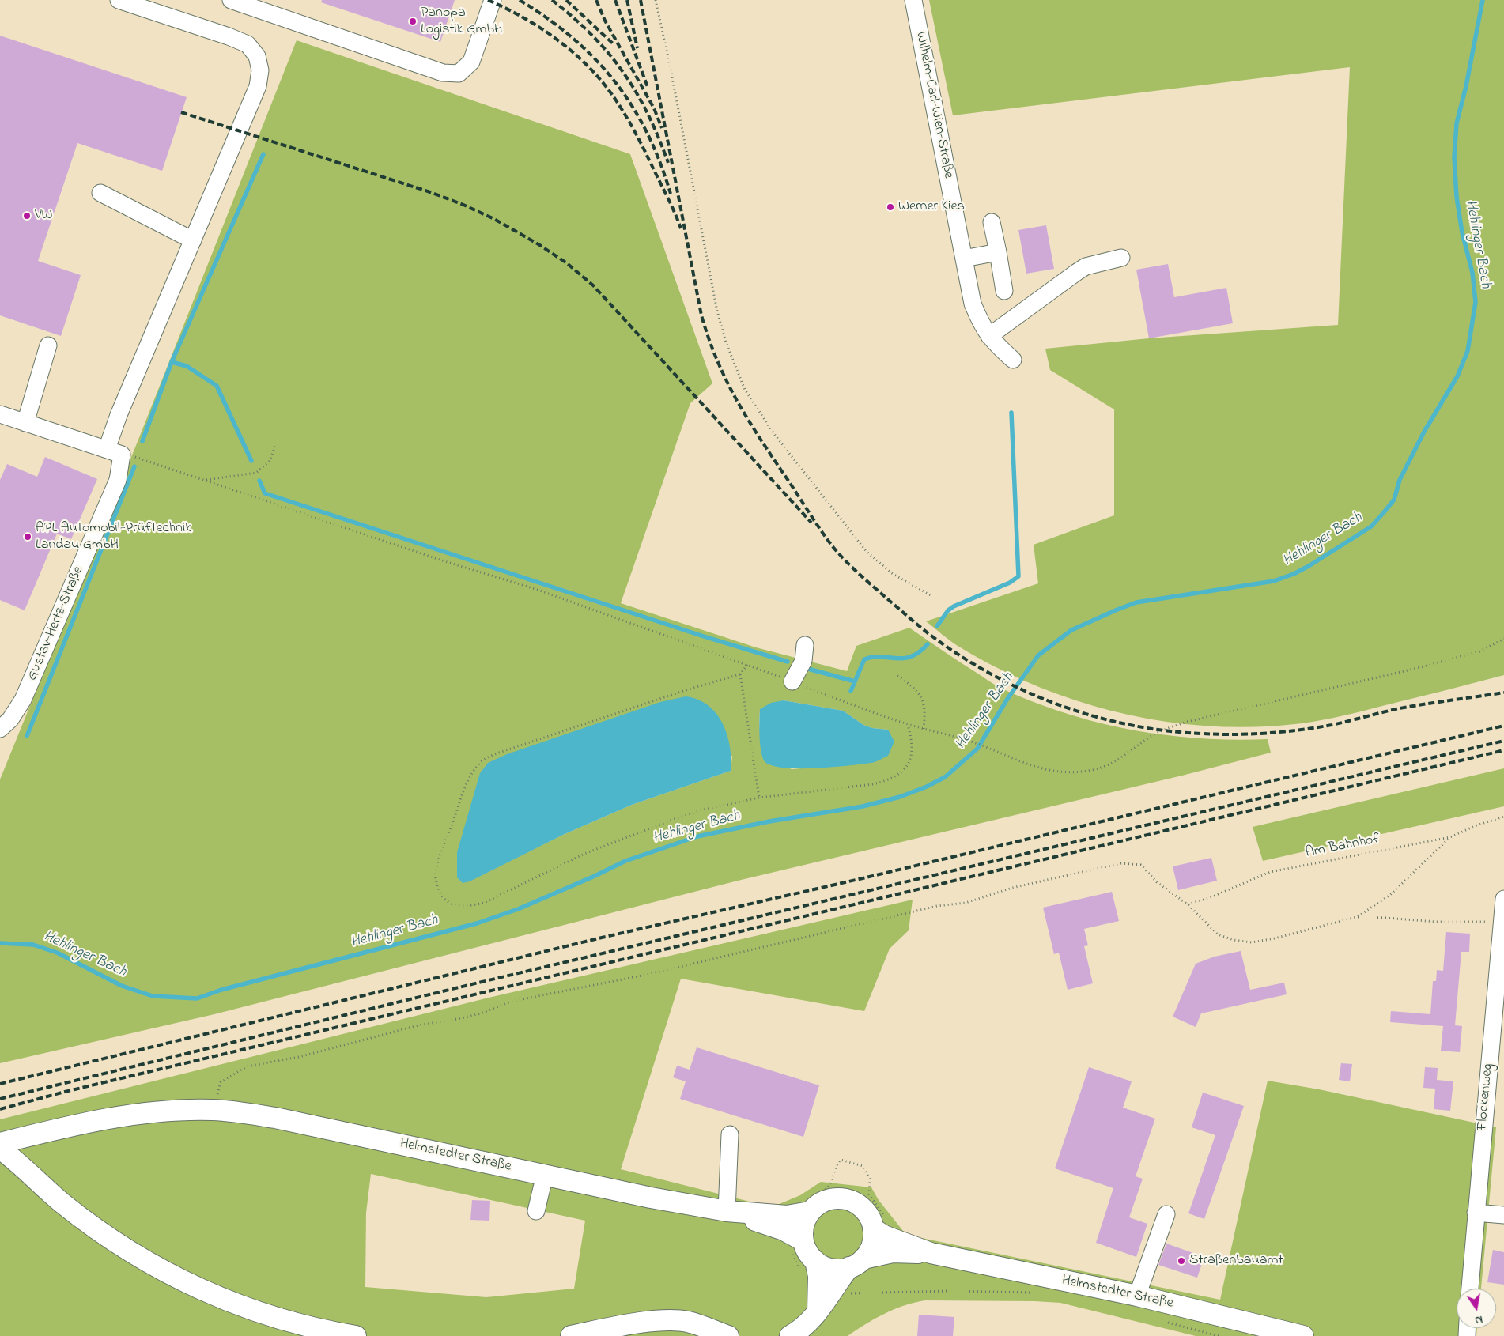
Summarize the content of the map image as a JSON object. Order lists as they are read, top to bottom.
{
  "streets": {
    "main road": ["Helmstedter Straße"],
    "street": ["Wilhelm-Carl-Wien-Straße", "Gustav-Hertz-Straße", "Flockenweg"],
    "path": ["Am Bahnhof"]
  },
  "water": ["Hehlinger Bach"],
  "places": [
    "Panopa Logistik GmbH",
    "Werner Kies",
    "VW",
    "APL Automobil-Prüftechnik Landau GmbH",
    "Straßenbauamt"
  ],
  "north": "bottom"
}
